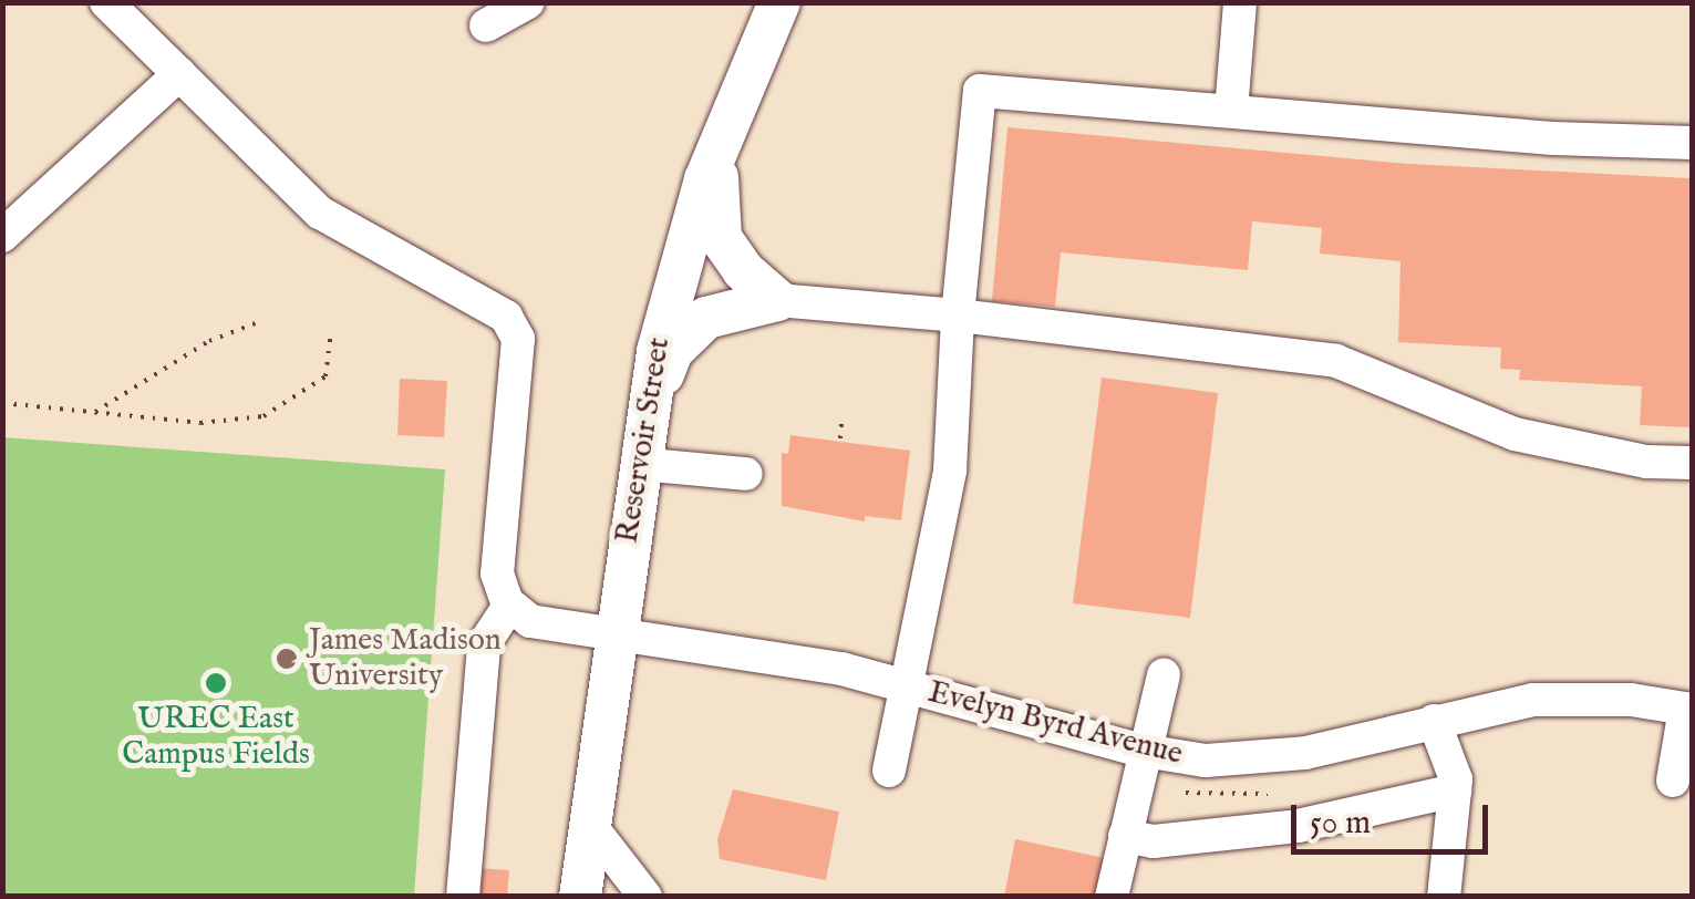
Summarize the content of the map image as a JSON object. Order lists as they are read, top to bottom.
{
  "streets": {
    "main road": ["Reservoir Street"],
    "street": ["Evelyn Byrd Avenue"]
  },
  "crossings": [
    ["Reservoir Street", "Evelyn Byrd Avenue"]
  ],
  "places": ["James Madison University", "UREC East Campus Fields"],
  "scale_bar": "50 m"
}
